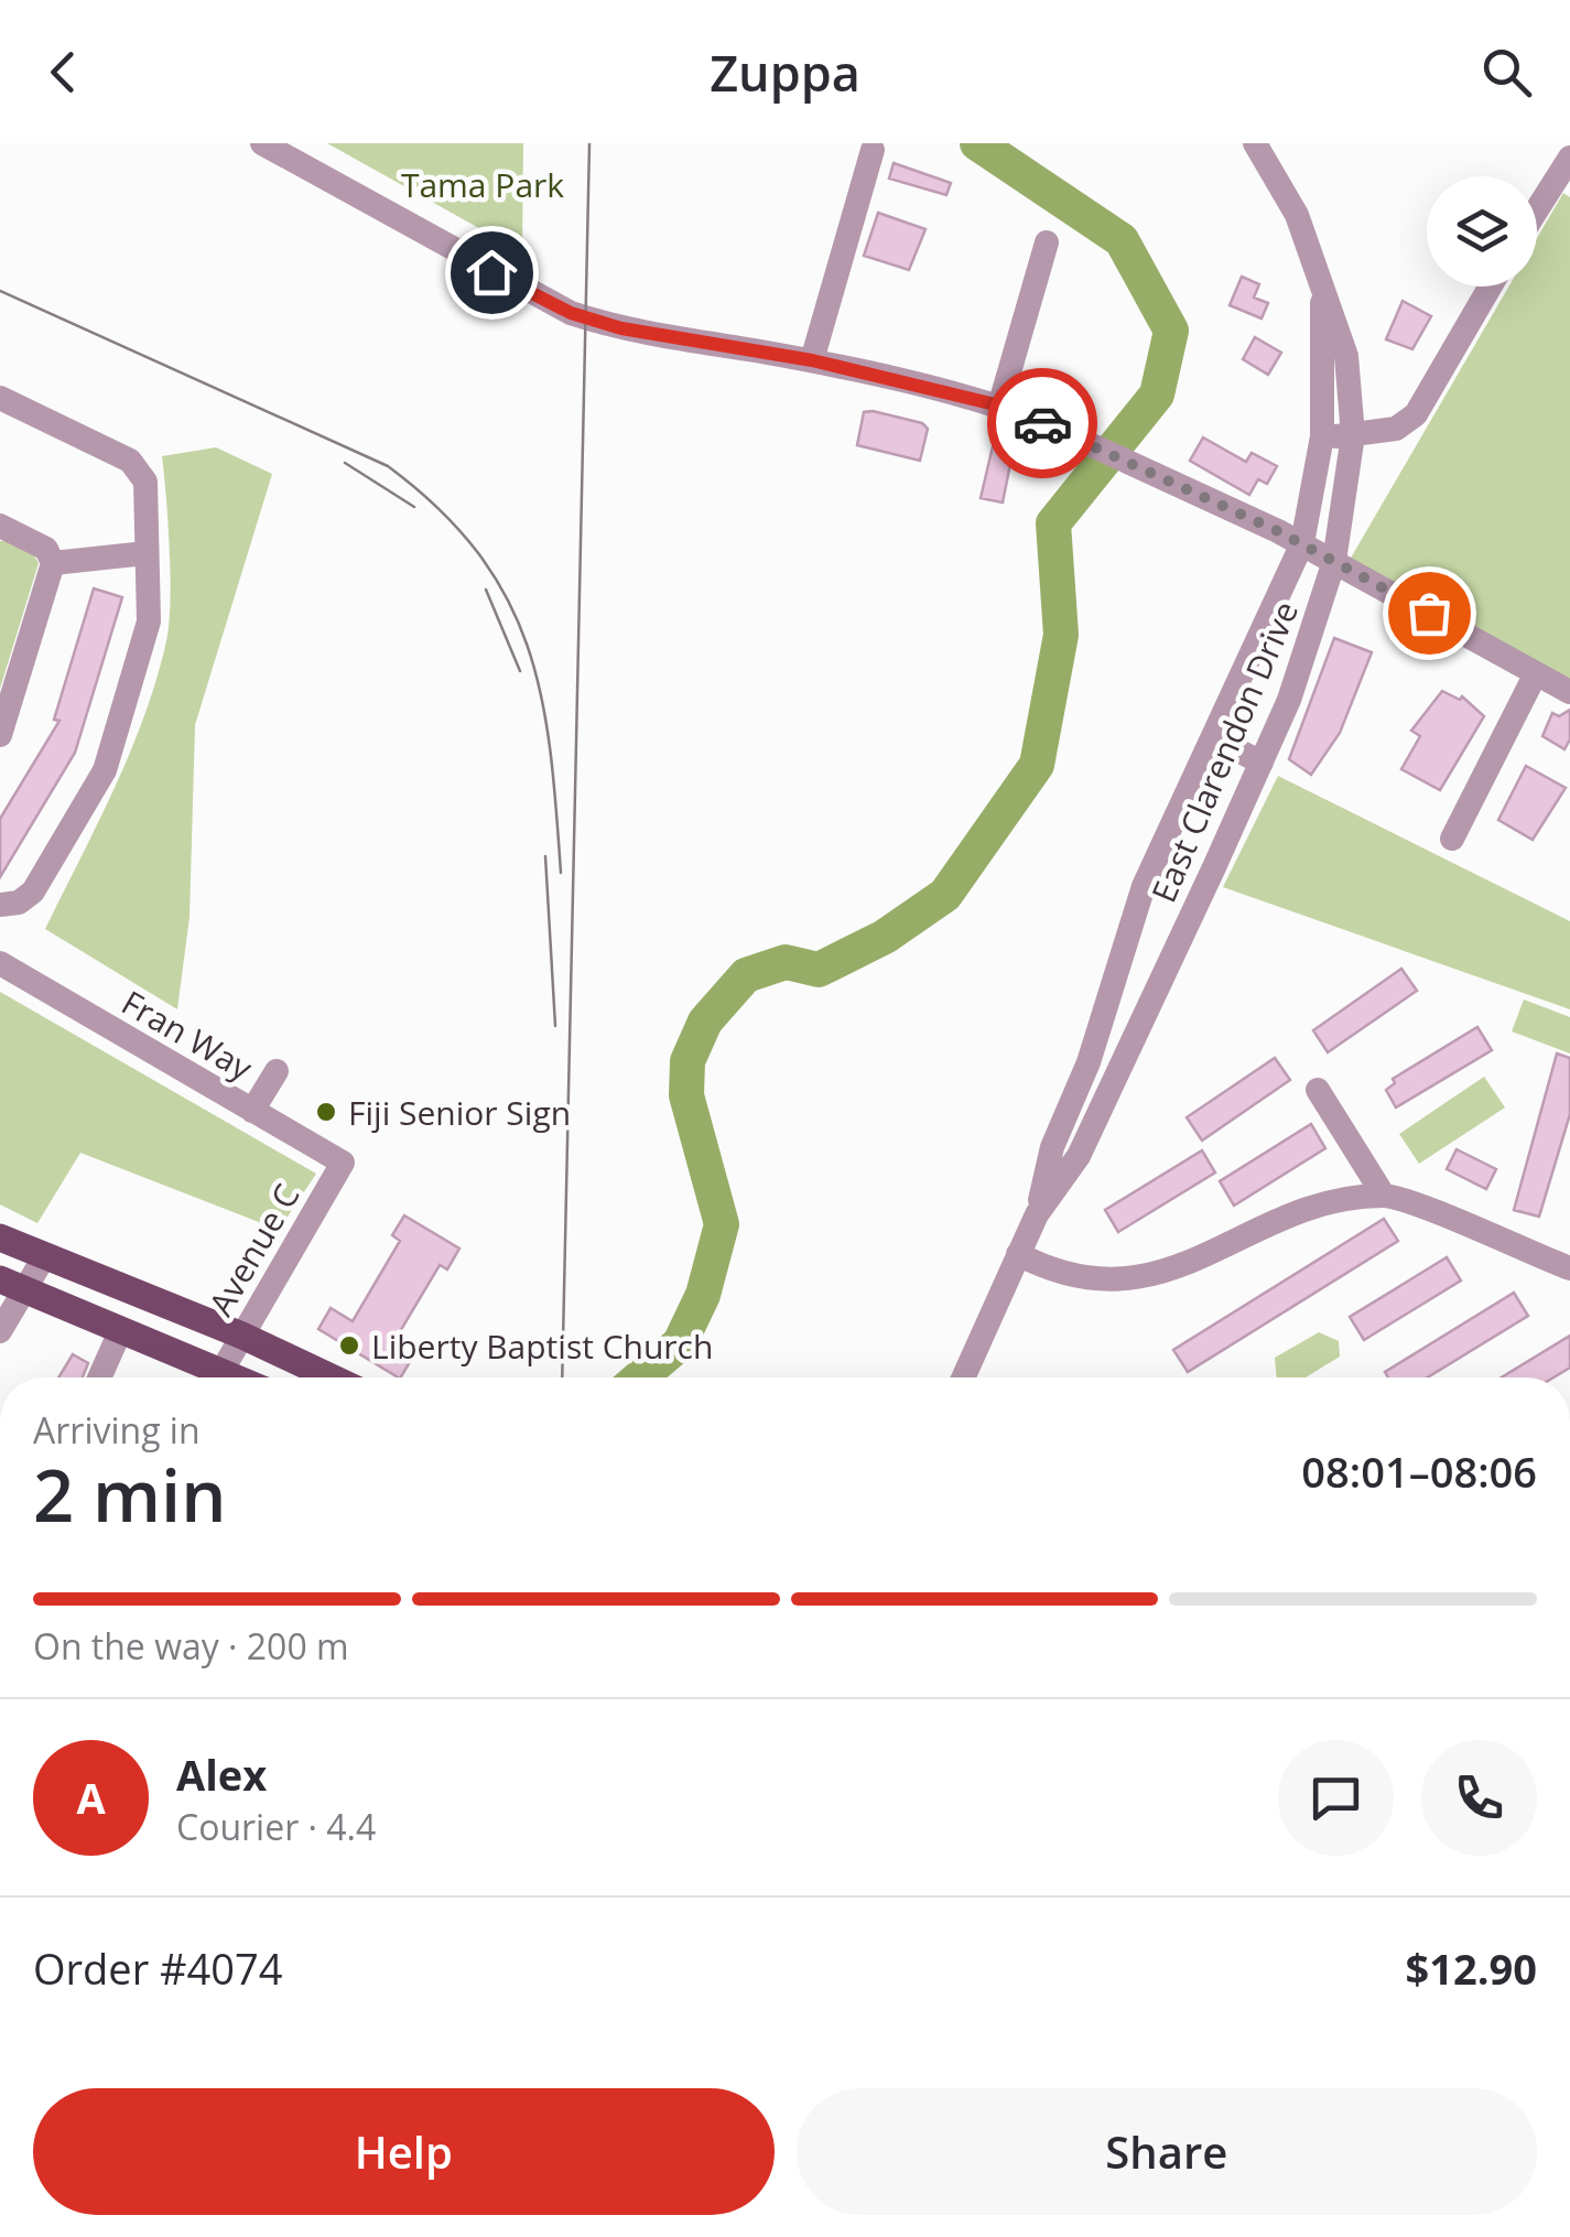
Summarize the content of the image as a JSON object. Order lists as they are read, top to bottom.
{
  "streets": {
    "street": ["East Clarendon Drive", "Fran Way", "Avenue C"]
  },
  "crossings": [
    ["Fran Way", "Avenue C"]
  ],
  "parks": ["Tama Park"],
  "places": ["Fiji Senior Sign", "Liberty Baptist Church"],
  "page": {
    "header": "Zuppa",
    "heading": ["2 min", "Arriving in", "08:01–08:06"],
    "panel": [
      "Alex",
      "Courier · 4.4",
      "Order #4074",
      "$12.90"
    ],
    "bar": "On the way · 200 m",
    "round": "A",
    "buttons": ["Help", "Share"]
  }
}
